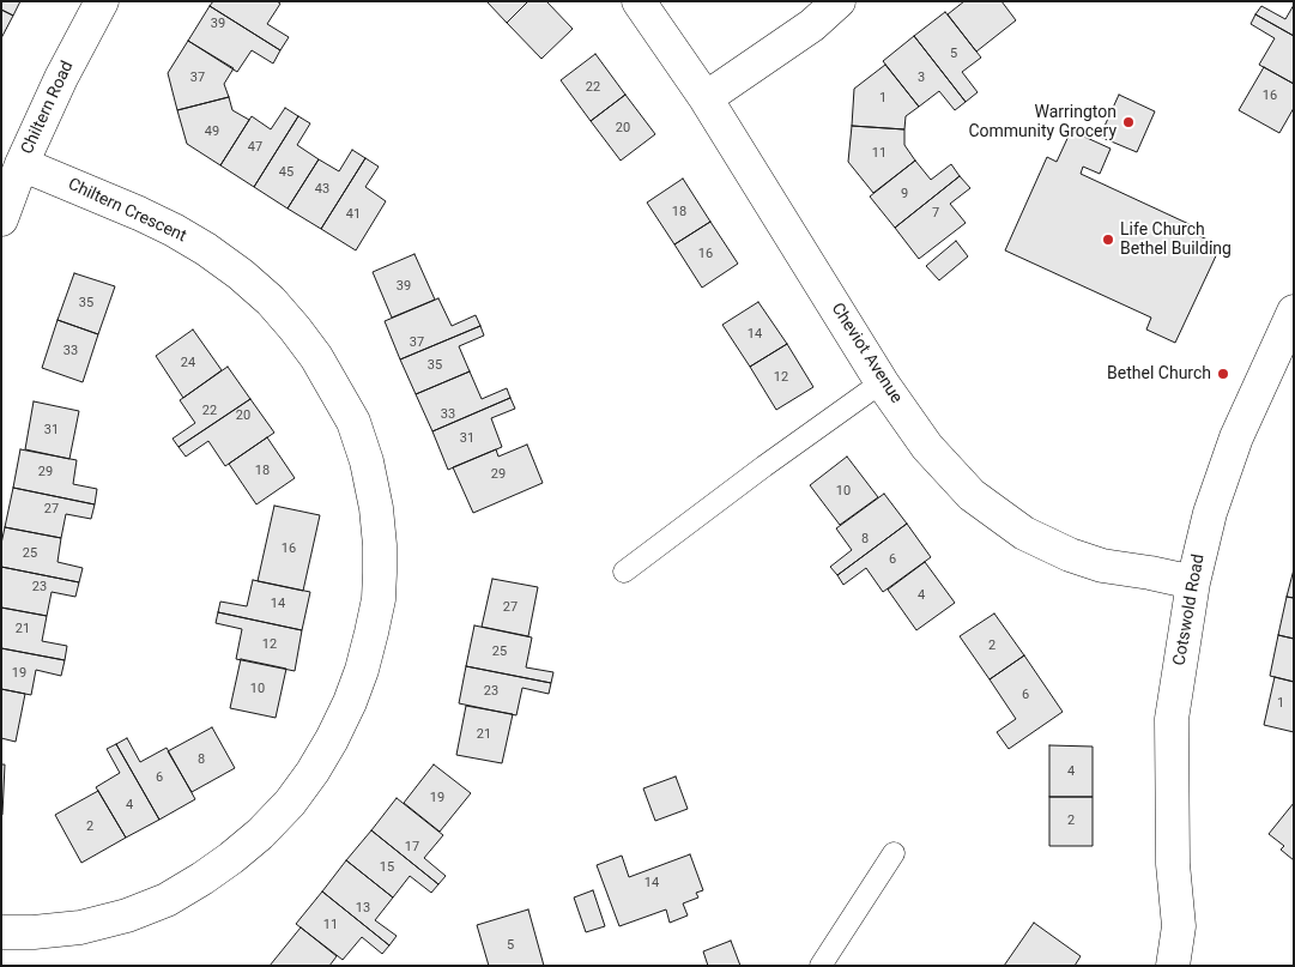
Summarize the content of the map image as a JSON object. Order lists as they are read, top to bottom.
{
  "streets": {
    "street": [
      "Chiltern Road",
      "Chiltern Crescent",
      "Cheviot Avenue",
      "Cotswold Road"
    ]
  },
  "crossings": [
    ["Chiltern Road", "Chiltern Crescent"],
    ["Cheviot Avenue", "Cotswold Road"]
  ],
  "places": ["Warrington Community Grocery", "Life Church Bethel Building", "Bethel Church"],
  "house_numbers": [
    "39",
    "5",
    "37",
    "3",
    "22",
    "16",
    "1",
    "20",
    "49",
    "47",
    "11",
    "45",
    "43",
    "9",
    "18",
    "7",
    "41",
    "16",
    "39",
    "35",
    "14",
    "37",
    "33",
    "24",
    "35",
    "12",
    "22",
    "33",
    "20",
    "31",
    "31",
    "18",
    "29",
    "29",
    "10",
    "27",
    "8",
    "16",
    "25",
    "6",
    "23",
    "4",
    "14",
    "27",
    "21",
    "12",
    "2",
    "25",
    "19",
    "10",
    "23",
    "6",
    "1",
    "21",
    "8",
    "4",
    "6",
    "19",
    "4",
    "2",
    "2",
    "17",
    "15",
    "14",
    "13",
    "11",
    "5"
  ]
}
